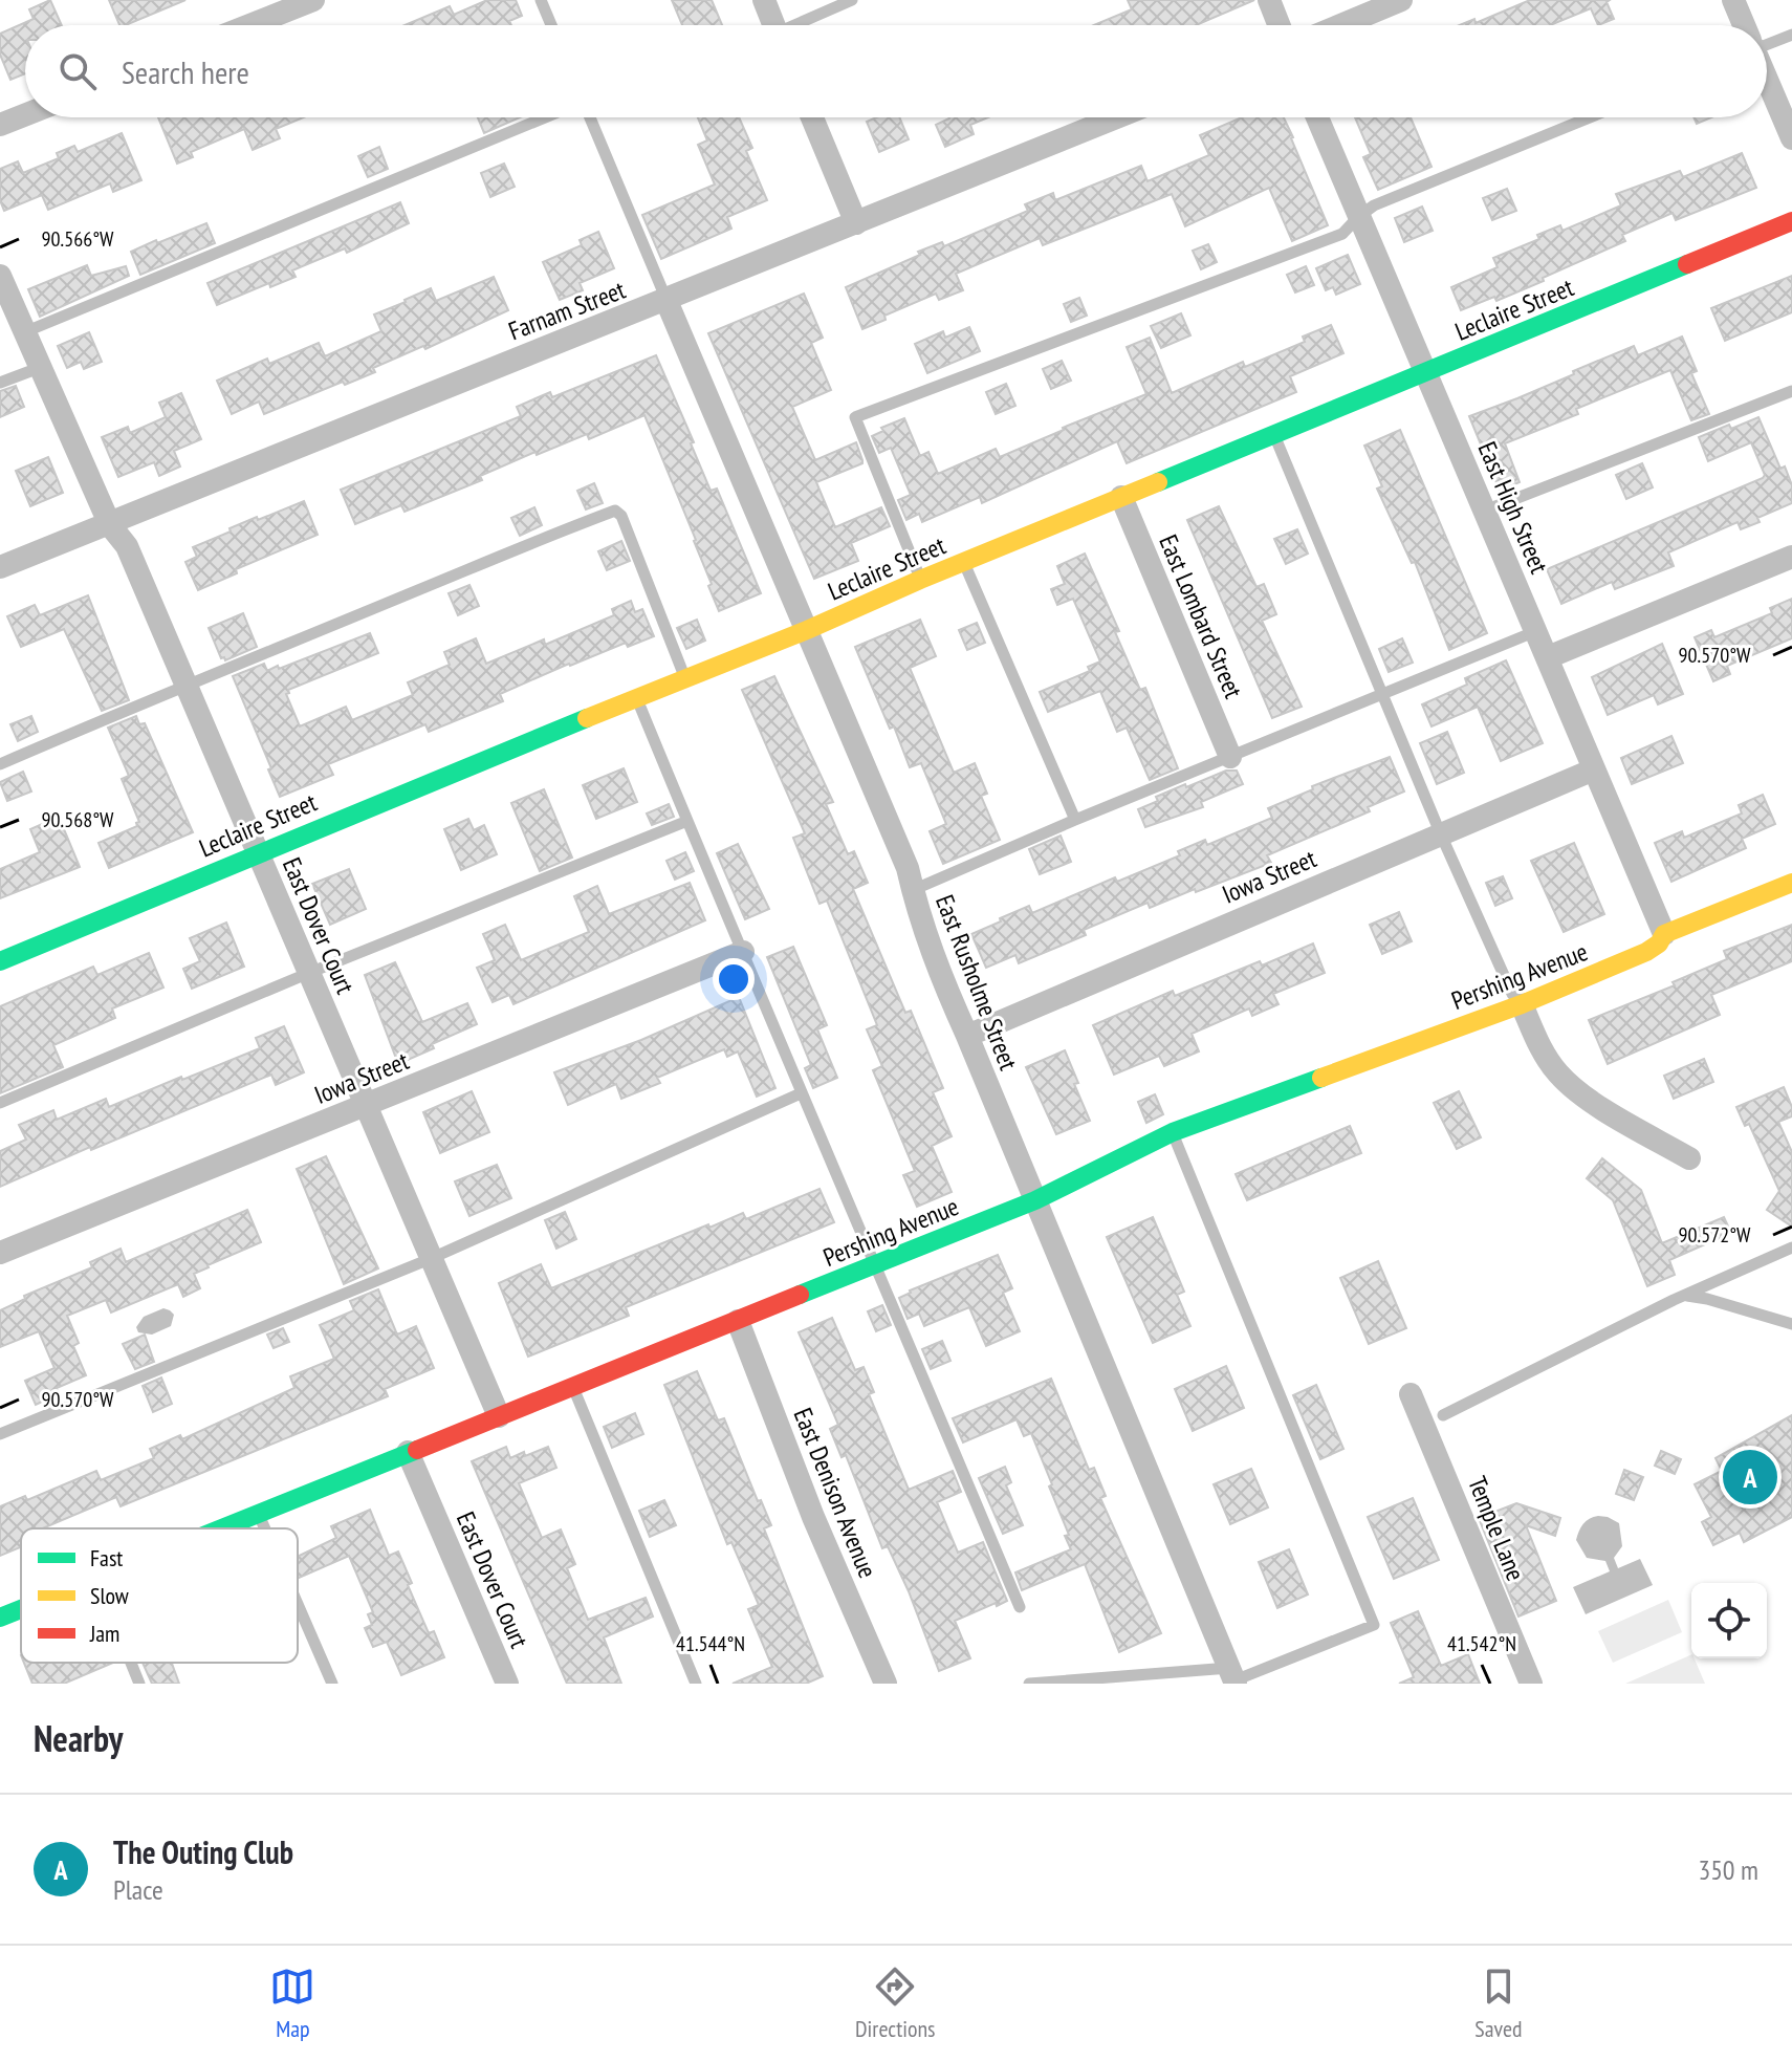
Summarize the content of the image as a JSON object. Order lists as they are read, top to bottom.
{
  "streets": {
    "street": [
      "Leclaire Street",
      "Farnam Street",
      "East High Street",
      "East Lombard Street",
      "Iowa Street",
      "East Dover Court",
      "Pershing Avenue",
      "East Rusholme Street",
      "East Denison Avenue",
      "Temple Lane"
    ]
  },
  "crossings": [
    ["Leclaire Street", "East High Street"],
    ["Leclaire Street", "East Lombard Street"],
    ["Leclaire Street", "East Dover Court"],
    ["Leclaire Street", "East Rusholme Street"],
    ["Farnam Street", "East Dover Court"],
    ["Farnam Street", "East Rusholme Street"],
    ["East High Street", "Iowa Street"],
    ["East High Street", "Pershing Avenue"],
    ["Iowa Street", "East Dover Court"],
    ["Iowa Street", "East Rusholme Street"],
    ["East Dover Court", "Pershing Avenue"],
    ["Pershing Avenue", "East Rusholme Street"],
    ["Pershing Avenue", "East Denison Avenue"]
  ],
  "legend": ["Fast", "Slow", "Jam"],
  "page": {
    "search": "Search here",
    "pins": "A",
    "heading": "Nearby",
    "list": [
      {
        "mark": "A",
        "name": "The Outing Club",
        "note": "Place",
        "value": "350 m"
      }
    ],
    "nav": ["Map", "Directions", "Saved"]
  },
  "coordinates": [
    "90.566°W",
    "90.570°W",
    "90.568°W",
    "90.572°W",
    "41.544°N",
    "41.542°N"
  ]
}
